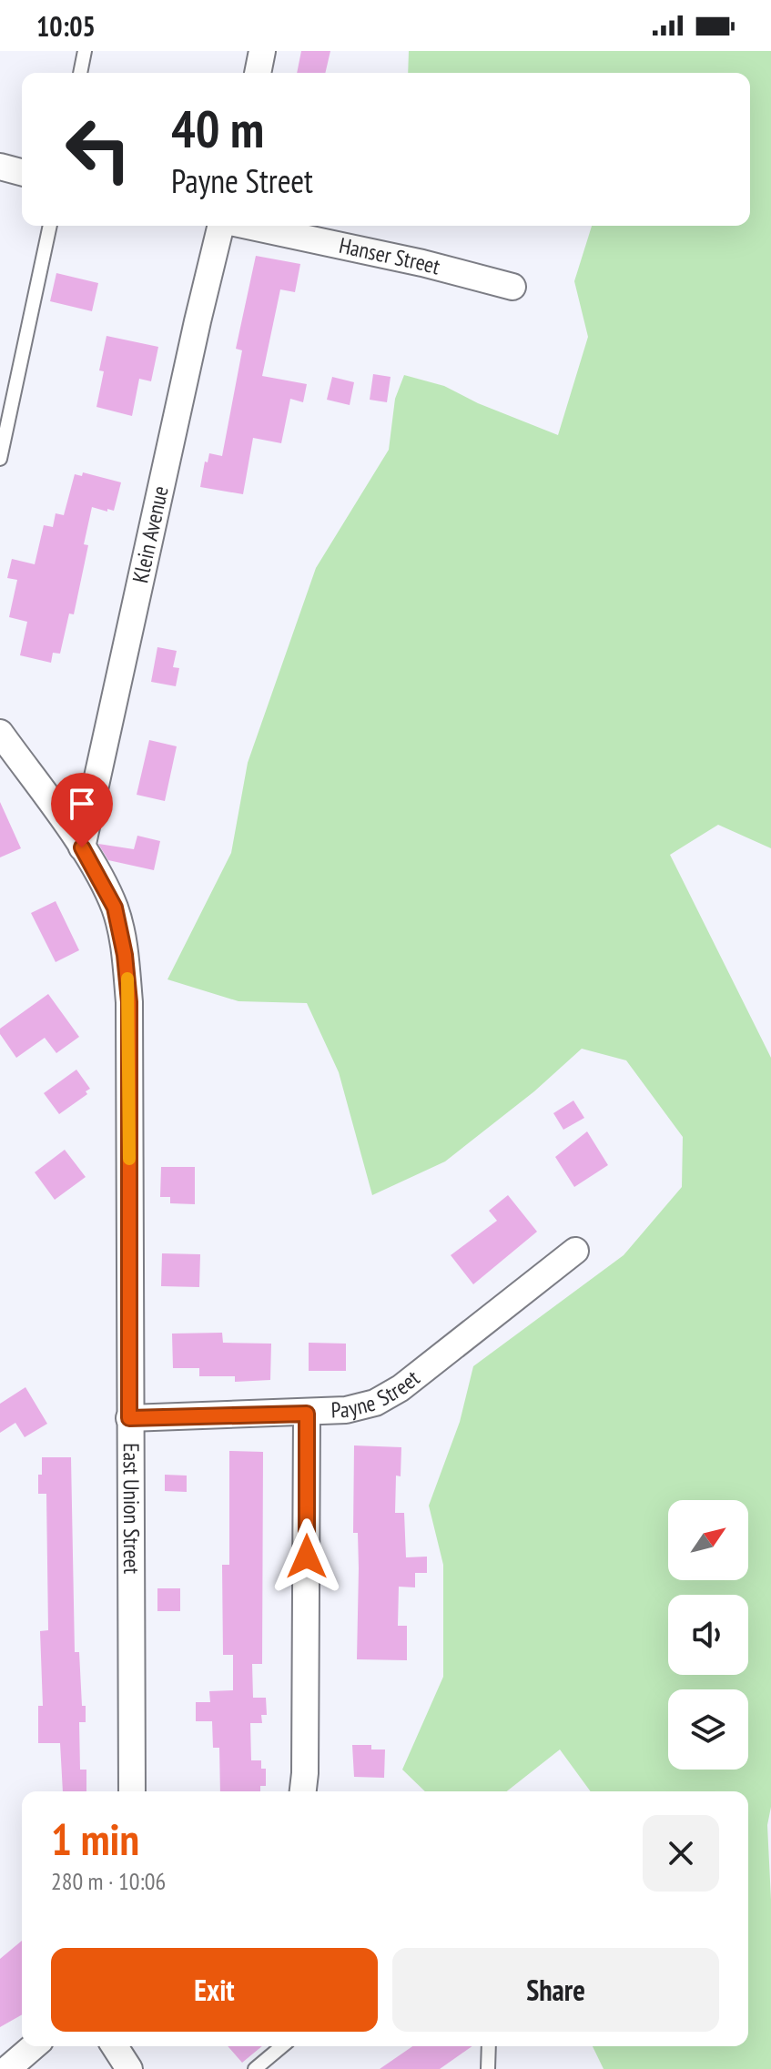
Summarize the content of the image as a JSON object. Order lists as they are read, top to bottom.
{
  "streets": {
    "street": [
      "Hanser Street",
      "Klein Avenue",
      "Payne Street",
      "East Union Street"
    ]
  },
  "crossings": [
    ["Klein Avenue", "East Union Street"],
    ["Payne Street", "East Union Street"]
  ],
  "north": "top right",
  "page": {
    "status": "10:05",
    "turn": ["40 m", "Payne Street"],
    "heading": ["1 min", "280 m · 10:06"],
    "buttons": ["Exit", "Share"]
  }
}
